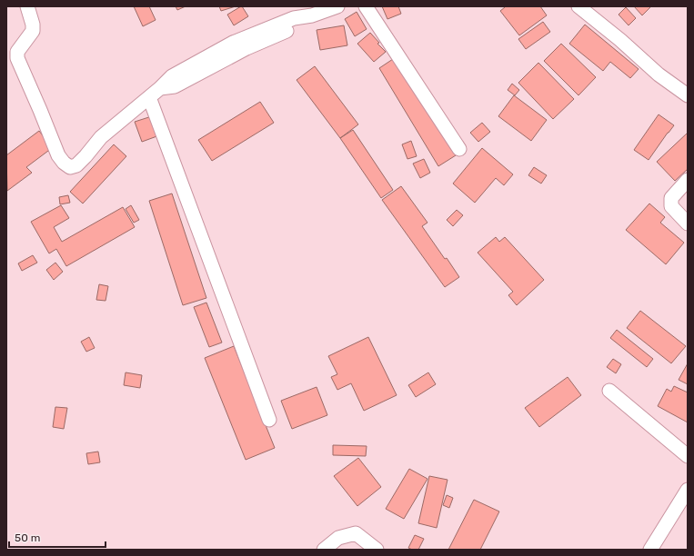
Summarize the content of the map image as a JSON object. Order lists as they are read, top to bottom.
{
  "scale_bar": "50 m"
}
